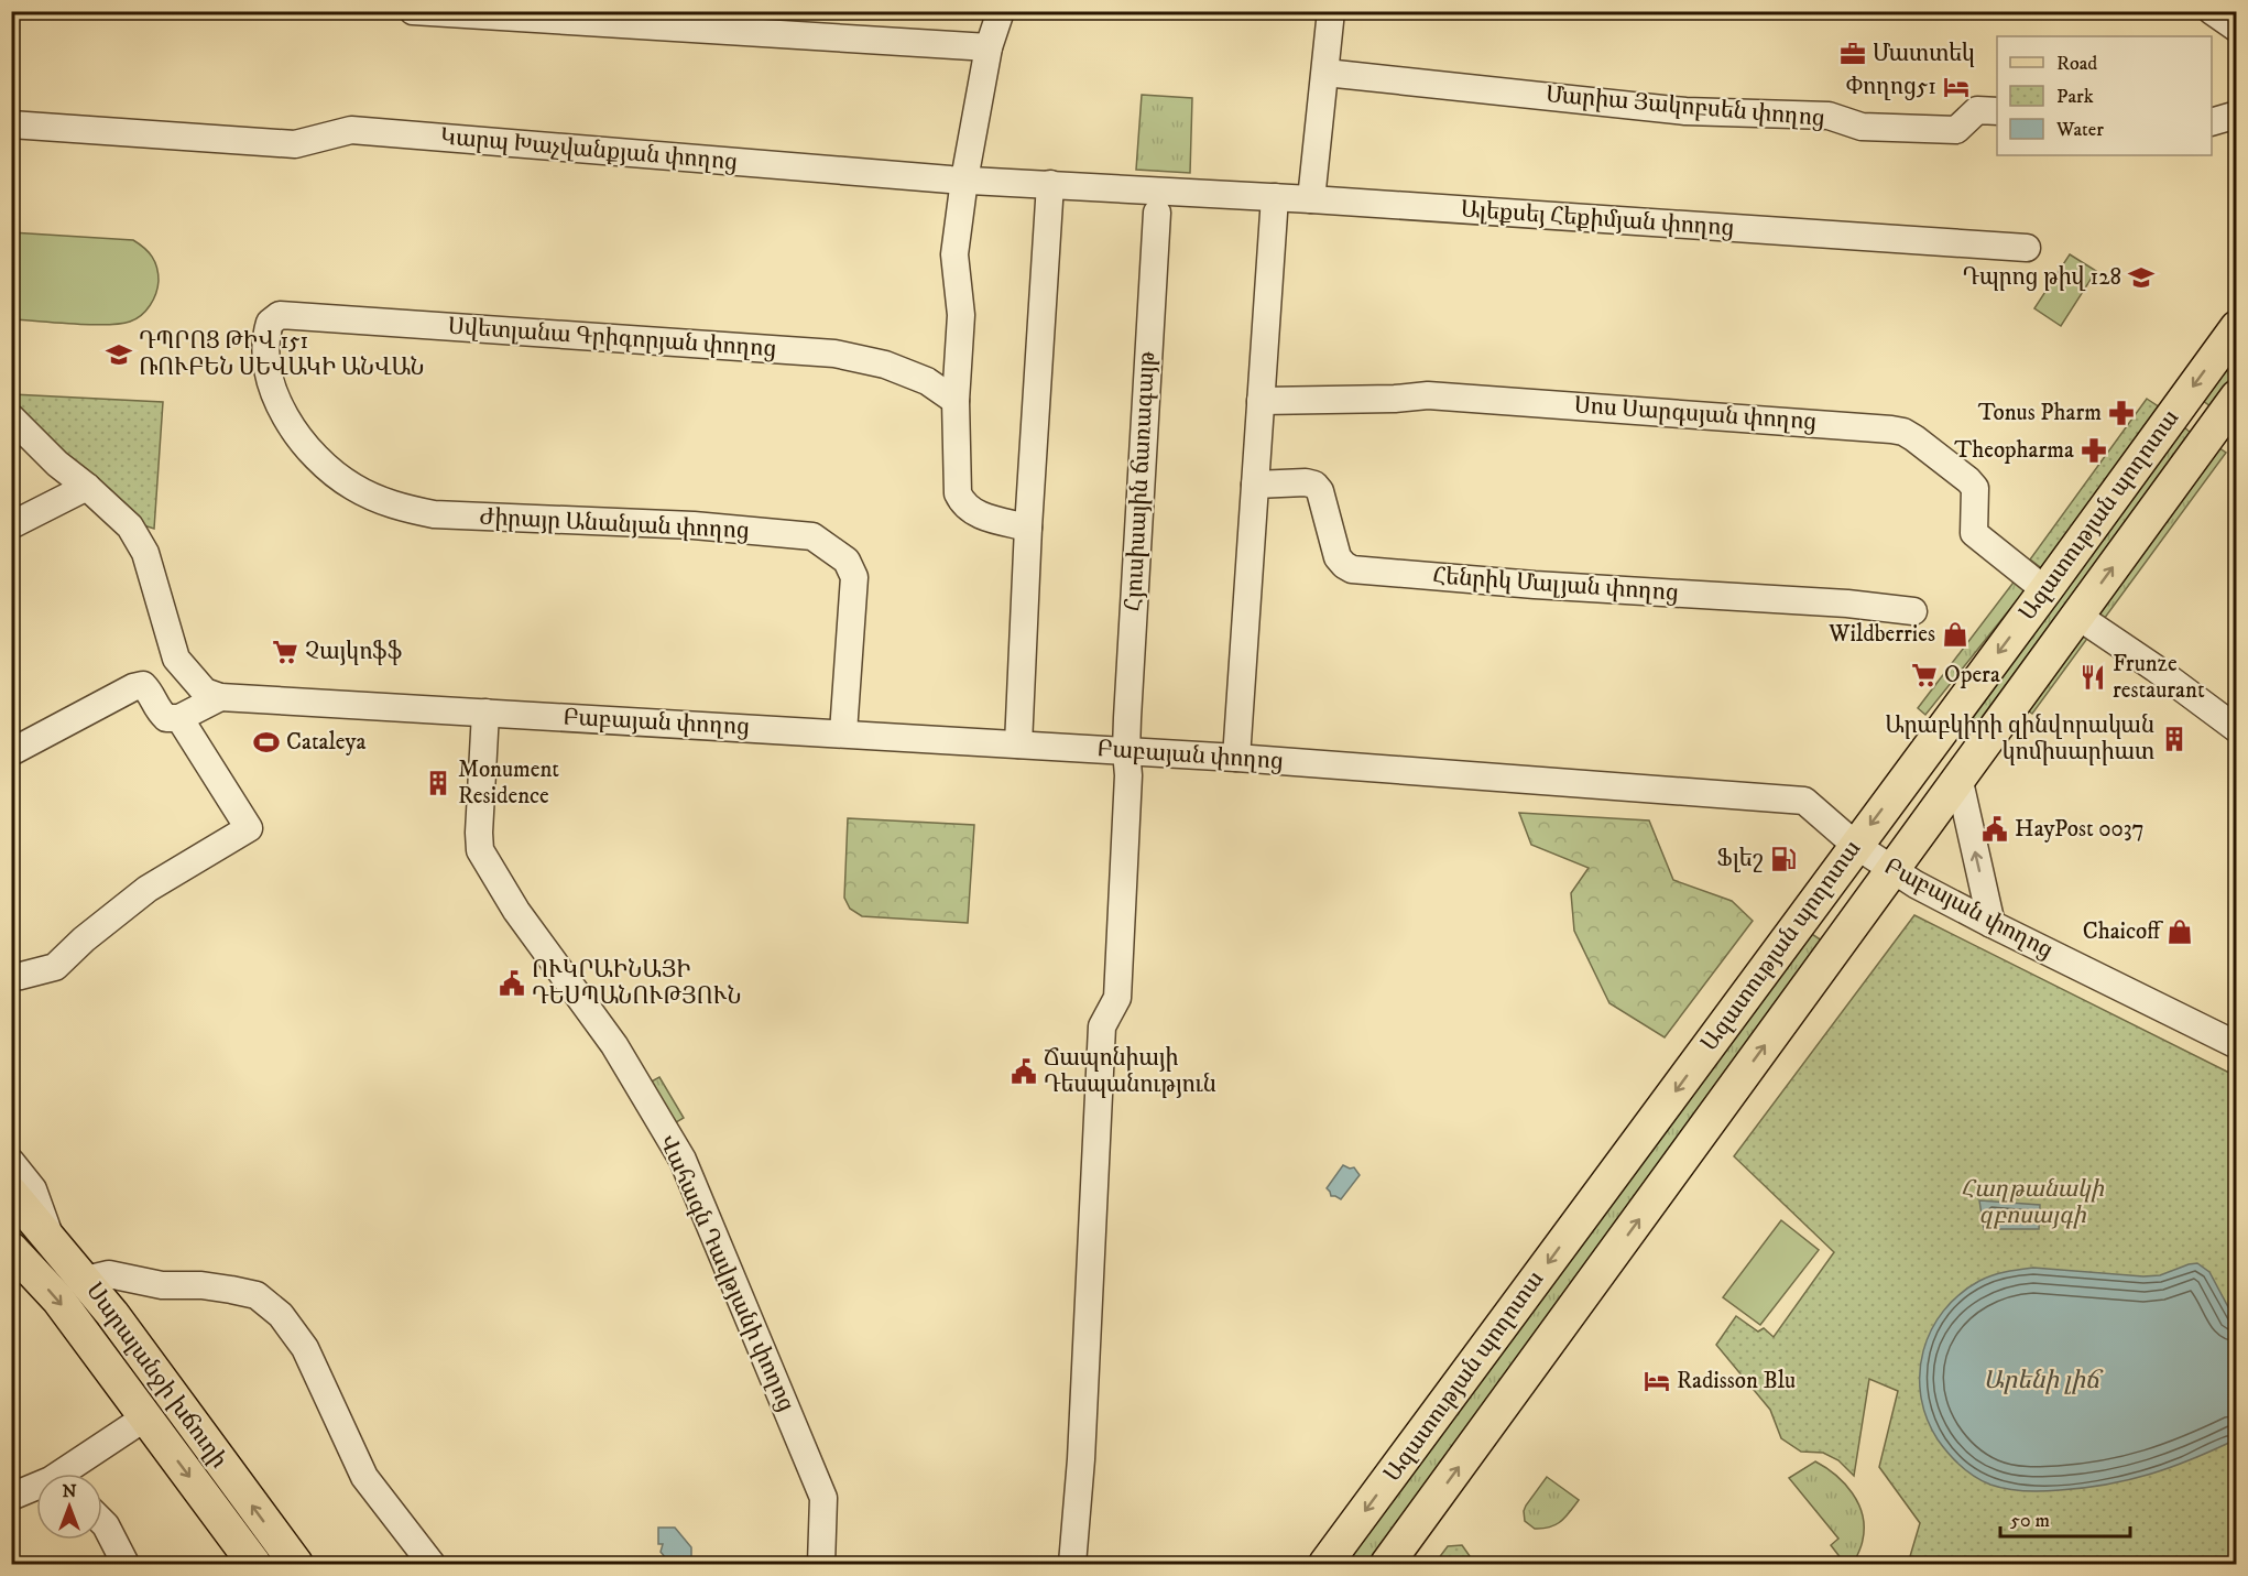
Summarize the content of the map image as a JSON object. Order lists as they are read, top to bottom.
{
  "streets": {
    "main road": ["Ազատության պողոտա", "Սարալանջի խճուղի"],
    "street": [
      "Մարիա Յակոբսեն փողոց",
      "Կարպ Խաչվանքյան փողոց",
      "Ալեքսեյ Հեքիմյան փողոց",
      "Սվետլանա Գրիգորյան փողոց",
      "Սոս Սարգսյան փողոց",
      "Հյուսիսային ճառագայթ",
      "Ժիրայր Անանյան փողոց",
      "Հենրիկ Մալյան փողոց",
      "Բաբայան փողոց",
      "Վահագն Դավթյանի փողոց"
    ]
  },
  "crossings": [
    ["Կարպ Խաչվանքյան փողոց", "Ալեքսեյ Հեքիմյան փողոց"],
    ["Կարպ Խաչվանքյան փողոց", "Հյուսիսային ճառագայթ"],
    ["Ալեքսեյ Հեքիմյան փողոց", "Հյուսիսային ճառագայթ"],
    ["Սվետլանա Գրիգորյան փողոց", "Ժիրայր Անանյան փողոց"],
    ["Սոս Սարգսյան փողոց", "Ազատության պողոտա"],
    ["Հյուսիսային ճառագայթ", "Բաբայան փողոց"],
    ["Ազատության պողոտա", "Բաբայան փողոց"],
    ["Ժիրայր Անանյան փողոց", "Բաբայան փողոց"],
    ["Բաբայան փողոց", "Վահագն Դավթյանի փողոց"]
  ],
  "water": ["Արենի լիճ"],
  "parks": ["Հաղթանակի զբոսայգի"],
  "places": {
    "office": ["Մատտեկ"],
    "hotel": ["Փողոց51", "Radisson Blu"],
    "school or university": ["Դպրոց թիվ 128", "ԴՊՐՈՑ ԹԻՎ 151 ՌՈՒԲԵՆ ՍԵՎԱԿԻ ԱՆՎԱՆ"],
    "pharmacy": ["Tonus Pharm", "Theopharma"],
    "shop": ["Wildberries", "Chaicoff"],
    "supermarket": ["Չայկոֆֆ", "Opera"],
    "restaurant": ["Frunze restaurant"],
    "building": ["Արաբկիրի զինվորական կոմիսարիատ", "Monument Residence"],
    "sports": ["Cataleya"],
    "public building": ["HayPost 0037", "ՈՒԿՐԱԻՆԱՅԻ ԴԵՍՊԱՆՈՒԹՅՈՒՆ", "Ճապոնիայի Դեսպանություն"],
    "fuel station": ["Ֆլեշ"]
  },
  "legend": ["Road", "Park", "Water"],
  "scale_bar": "50 m",
  "north": "top"
}
